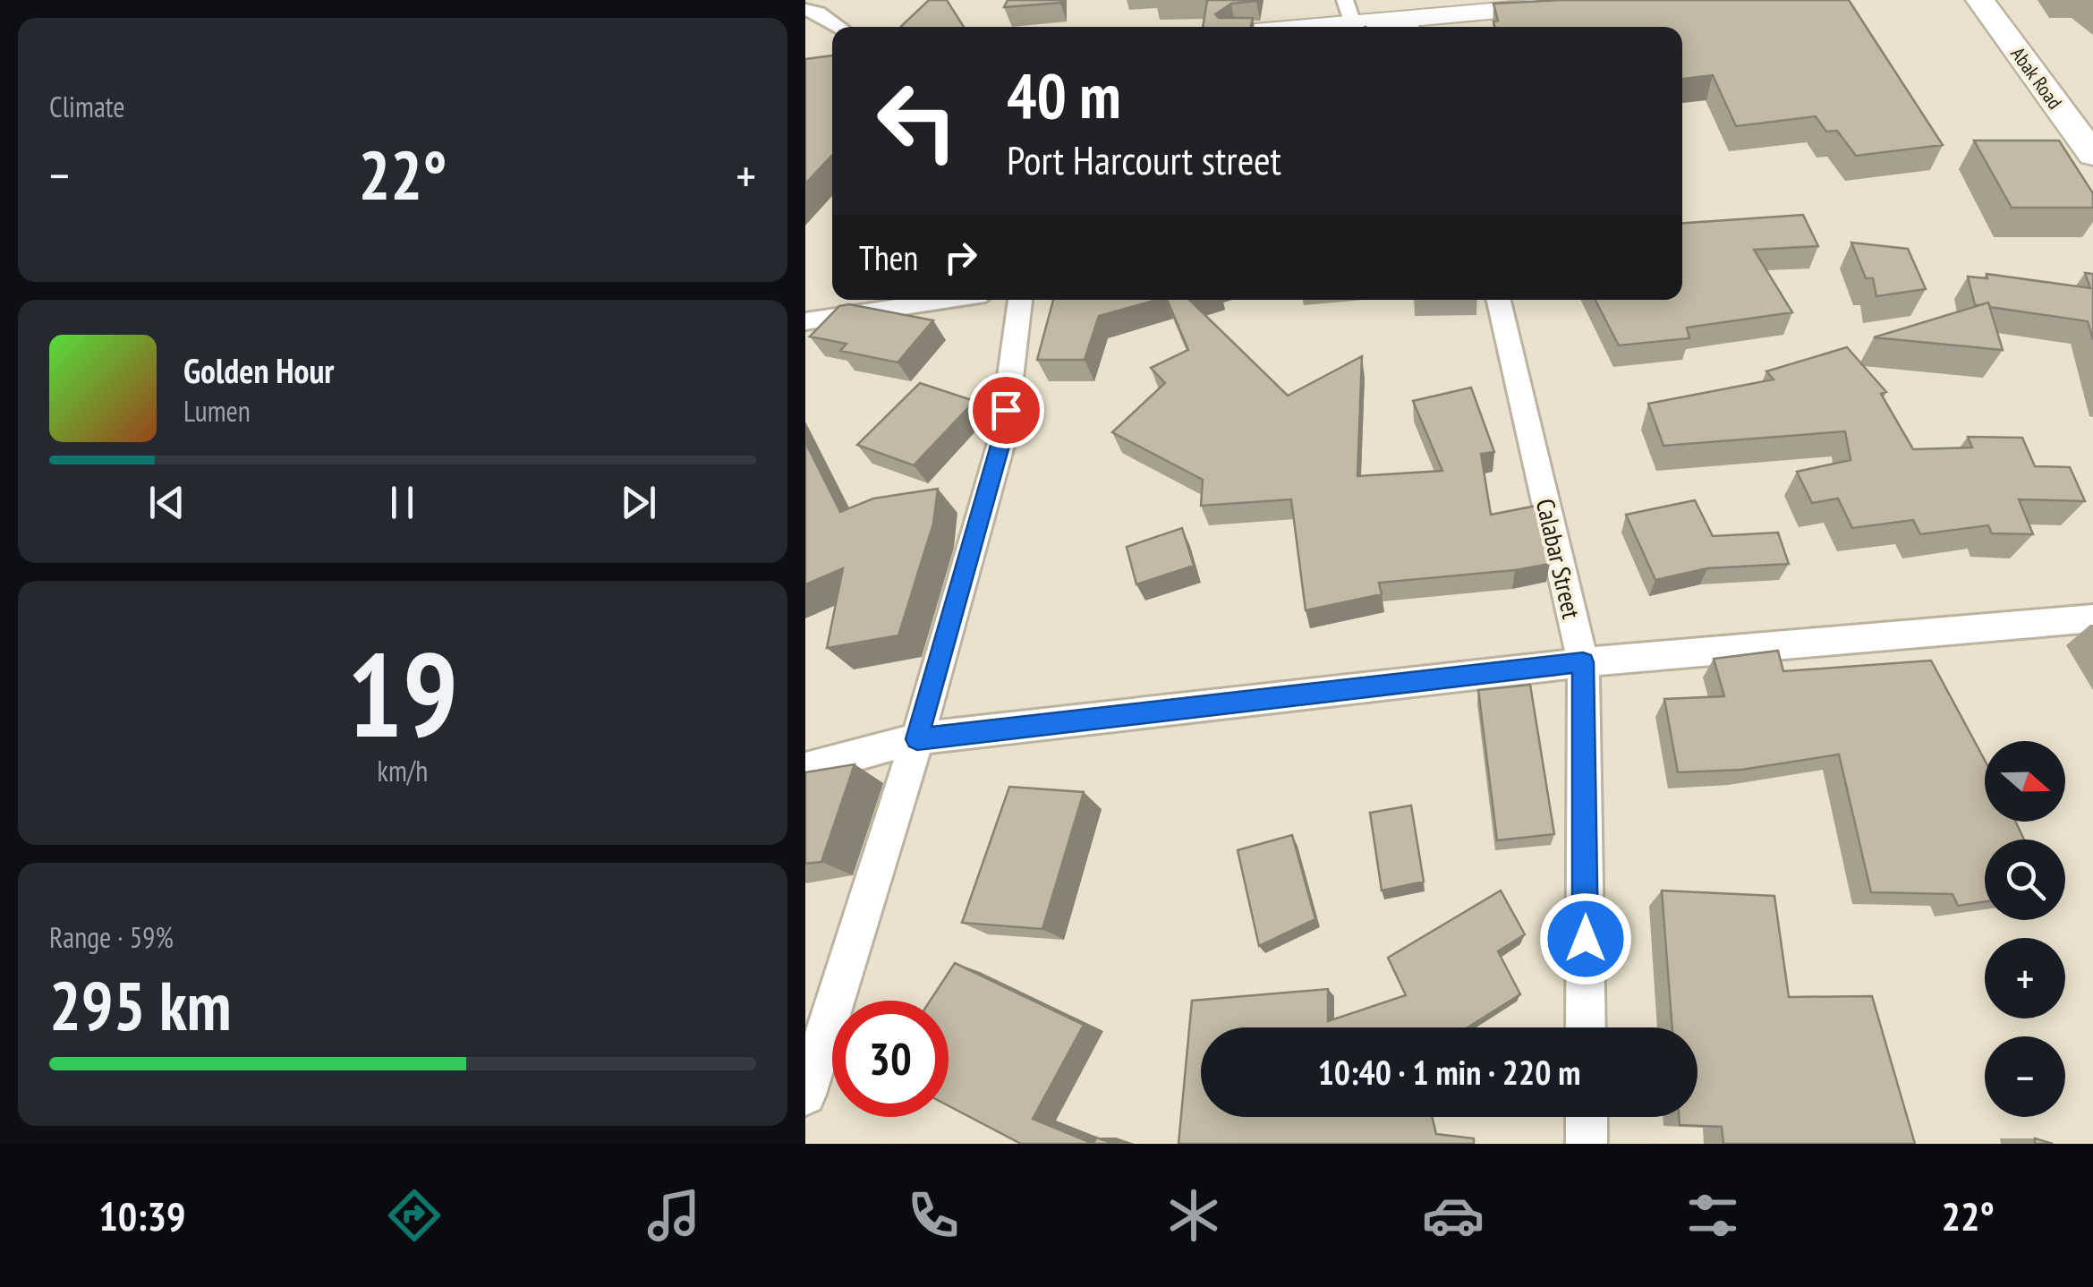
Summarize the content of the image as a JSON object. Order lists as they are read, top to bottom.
{
  "streets": {
    "highway": ["Abak Road"],
    "street": ["Calabar Street"]
  },
  "north": "right",
  "page": {
    "tile": [
      "Climate",
      ["19", "km/h"],
      ["Range · 59%", "295 km"]
    ],
    "turn": ["40 m", "Port Harcourt street"],
    "heat": ["−", "22°", "+"],
    "then": "Then",
    "song": ["Golden Hour", "Lumen"],
    "map_buttons": ["+", "−"],
    "limit": "30",
    "trip": "10:40 · 1 min · 220 m",
    "tabs": ["10:39", "22°"]
  }
}
